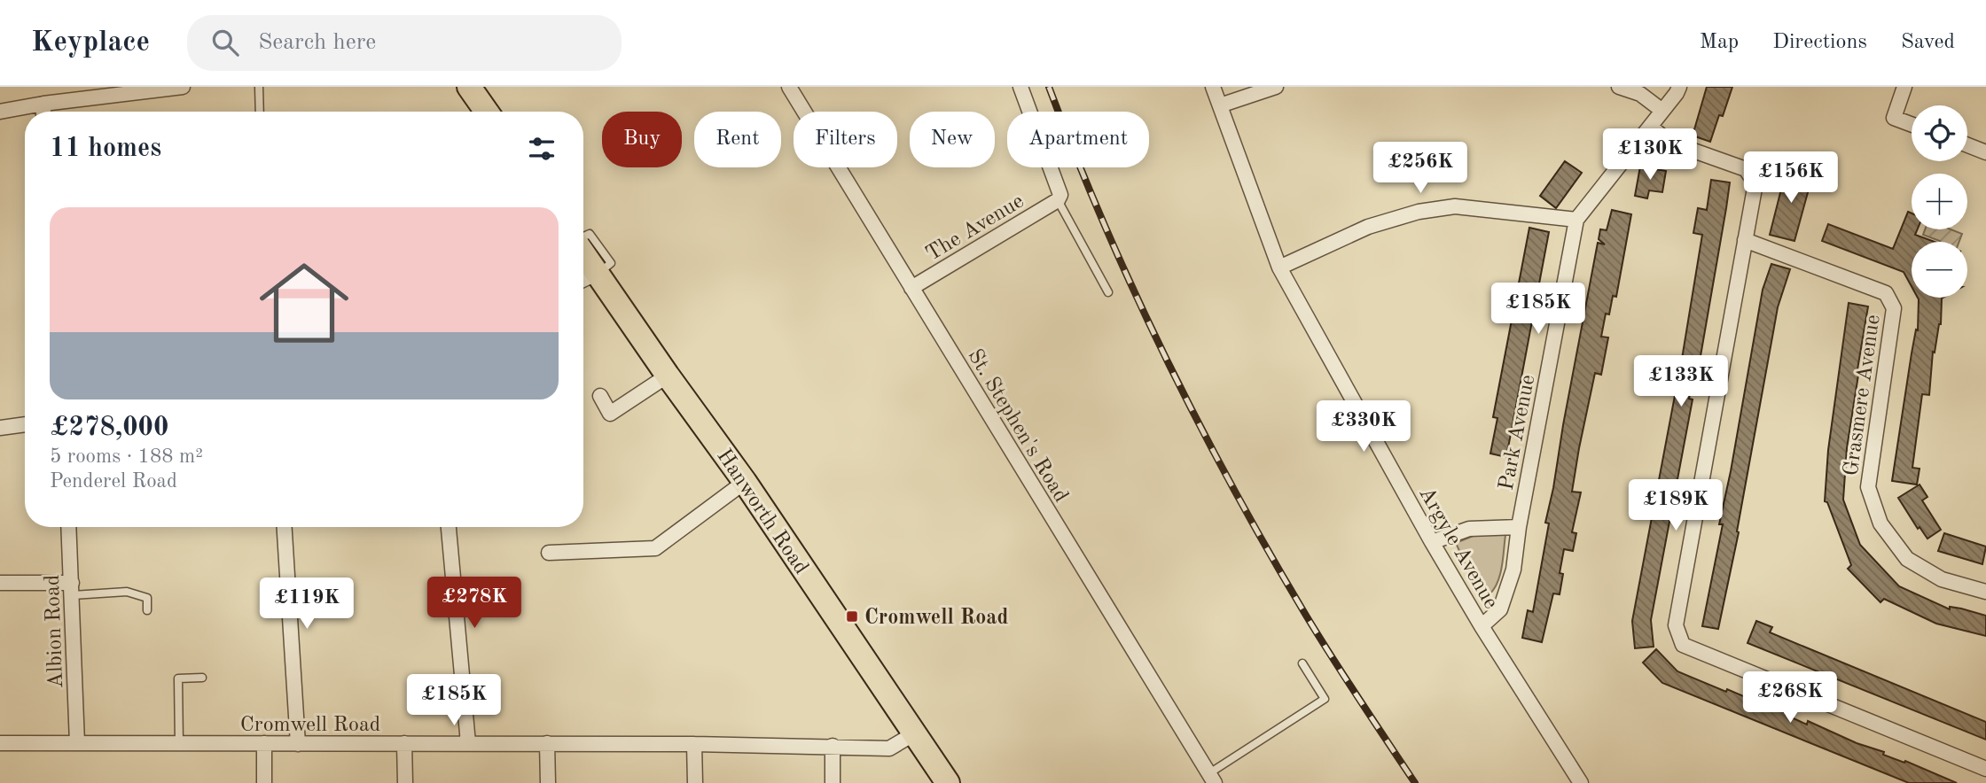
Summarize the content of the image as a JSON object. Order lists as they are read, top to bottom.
{
  "streets": {
    "main road": ["Hanworth Road"],
    "street": [
      "The Avenue",
      "Grasmere Avenue",
      "St. Stephen's Road",
      "Park Avenue",
      "Argyle Avenue",
      "Albion Road",
      "Cromwell Road"
    ]
  },
  "crossings": [
    ["The Avenue", "St. Stephen's Road"],
    ["Park Avenue", "Argyle Avenue"],
    ["Hanworth Road", "Cromwell Road"],
    ["Albion Road", "Cromwell Road"]
  ],
  "places": {
    "transit": ["Cromwell Road"]
  },
  "page": {
    "header": "Keyplace",
    "search": "Search here",
    "nav": ["Map", "Directions", "Saved"],
    "map_buttons": ["+", "−"],
    "chip": [
      "Buy",
      "Rent",
      "Filters",
      "New",
      "Apartment"
    ],
    "heading": "11 homes",
    "price": [
      "£130K",
      "£256K",
      "£156K",
      "£185K",
      "£133K",
      "£330K",
      "£189K",
      "£278K",
      "£119K",
      "£268K",
      "£185K"
    ],
    "list": [
      {
        "name": "£278,000",
        "note": "5 rooms · 188 m² · Penderel Road"
      }
    ]
  }
}
